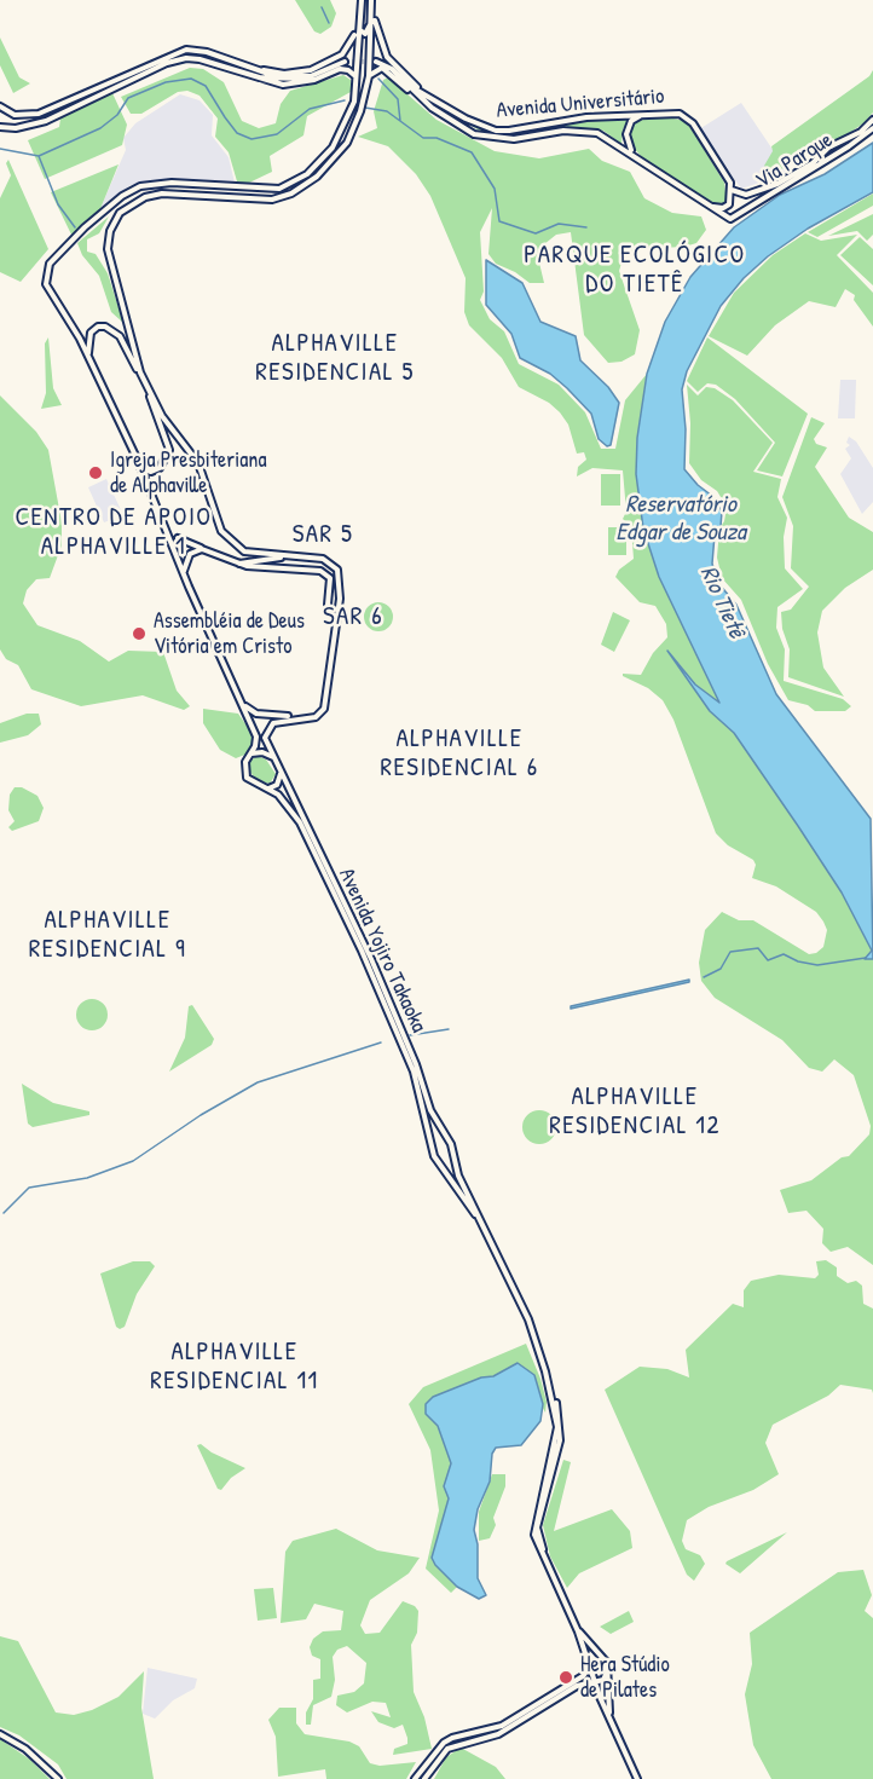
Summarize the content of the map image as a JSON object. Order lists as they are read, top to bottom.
{
  "streets": {
    "main road": ["Avenida Universitário", "Via Parque", "Avenida Yojiro Takaoka"]
  },
  "crossings": [
    ["Avenida Universitário", "Via Parque"]
  ],
  "districts": [
    "PARQUE ECOLÓGICO DO TIETÊ",
    "ALPHAVILLE RESIDENCIAL 5",
    "CENTRO DE APOIO ALPHAVILLE 1",
    "SAR 5",
    "SAR 6",
    "ALPHAVILLE RESIDENCIAL 6",
    "ALPHAVILLE RESIDENCIAL 9",
    "ALPHAVILLE RESIDENCIAL 12",
    "ALPHAVILLE RESIDENCIAL 11"
  ],
  "water": ["Reservatório Edgar de Souza", "Rio Tietê"],
  "places": ["Igreja Presbiteriana de Alphaville", "Assembléia de Deus Vitória em Cristo", "Hera Stúdio de Pilates"]
}
